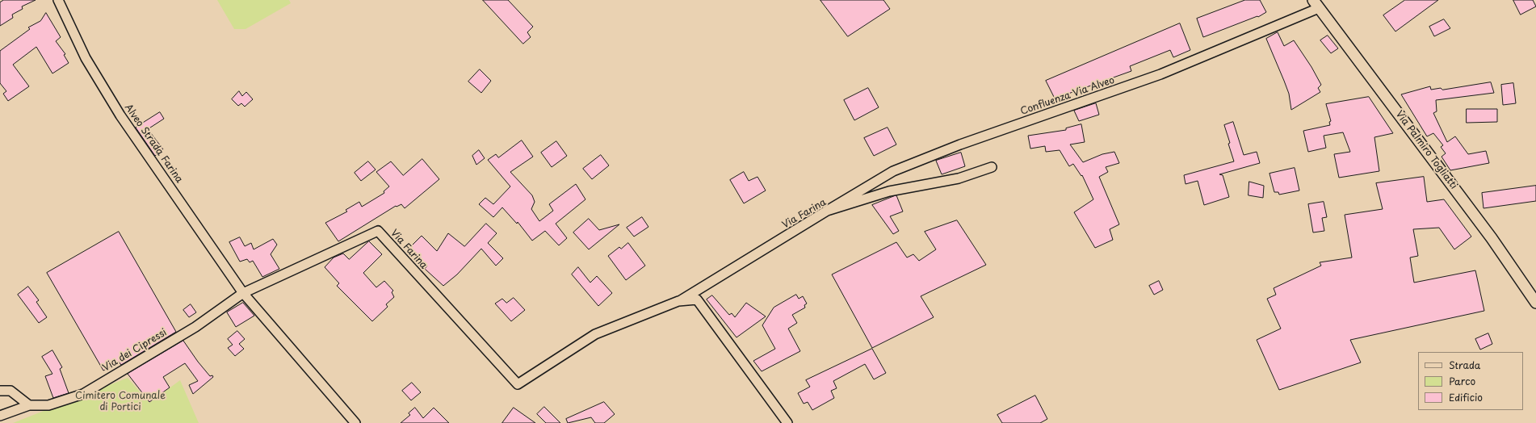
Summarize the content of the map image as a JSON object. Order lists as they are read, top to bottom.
{
  "streets": {
    "street": [
      "Confluenza Via Alveo",
      "Alveo Strada Farina",
      "Via Palmiro Togliatti",
      "Via Farina",
      "Via dei Cipressi"
    ]
  },
  "crossings": [
    ["Confluenza Via Alveo", "Via Palmiro Togliatti"],
    ["Confluenza Via Alveo", "Via Farina"],
    ["Alveo Strada Farina", "Via Farina"],
    ["Alveo Strada Farina", "Via dei Cipressi"],
    ["Via Farina", "Via dei Cipressi"]
  ],
  "parks": ["Cimitero Comunale di Portici"],
  "legend": ["Strada", "Parco", "Edificio"]
}
